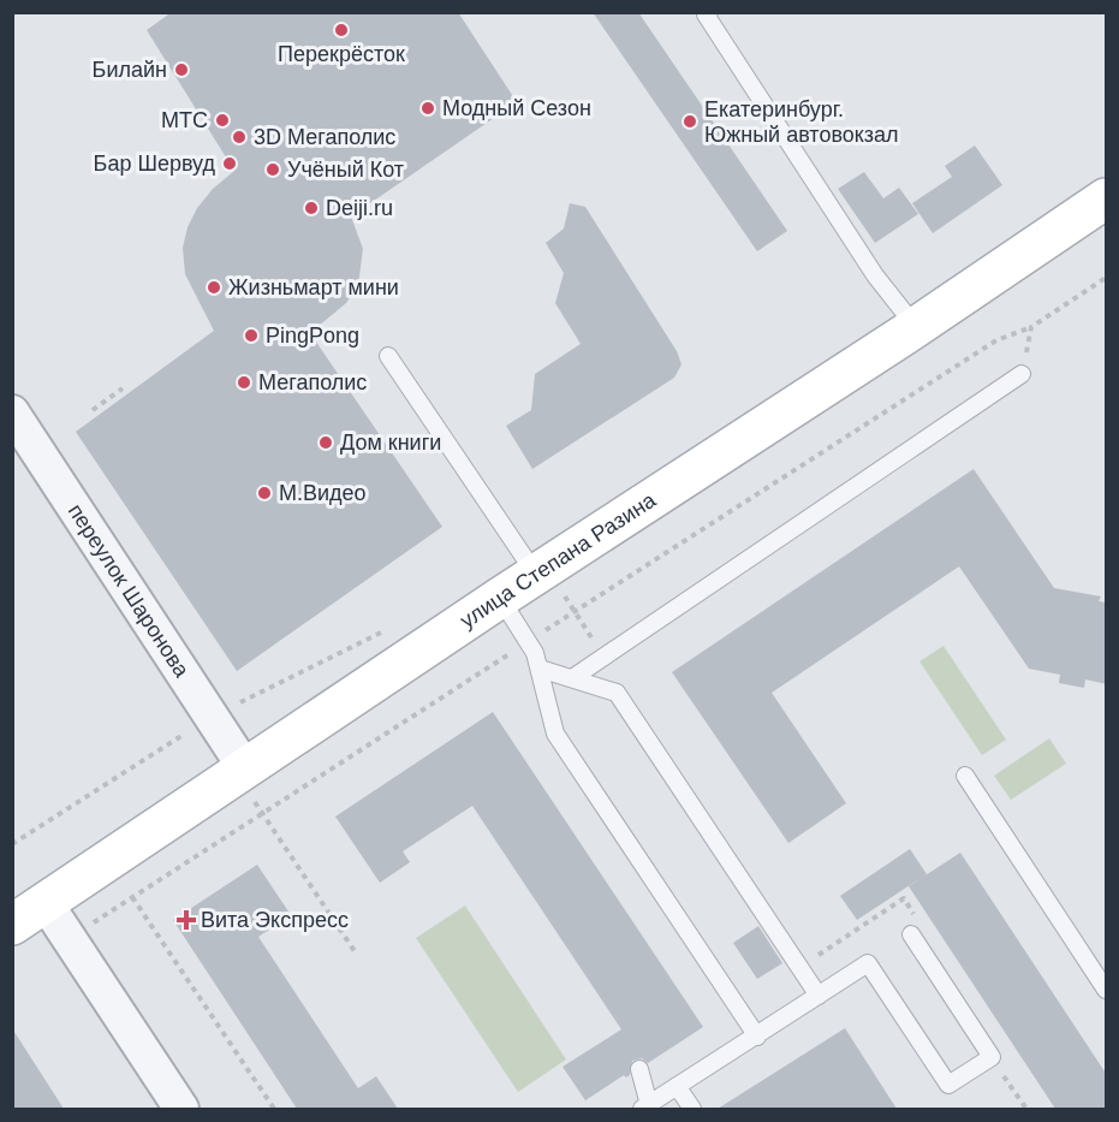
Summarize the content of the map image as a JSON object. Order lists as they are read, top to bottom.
{
  "streets": {
    "street": ["улица Степана Разина", "переулок Шаронова"]
  },
  "crossings": [
    ["улица Степана Разина", "переулок Шаронова"]
  ],
  "places": {
    "other": [
      "Перекрёсток",
      "Билайн",
      "Модный Сезон",
      "МТС",
      "Екатеринбург. Южный автовокзал",
      "3D Мегаполис",
      "Бар Шервуд",
      "Учёный Кот",
      "Deiji.ru",
      "Жизньмарт мини",
      "PingPong",
      "Мегаполис",
      "Дом книги",
      "М.Видео"
    ],
    "health": ["Вита Экспресс"]
  }
}
